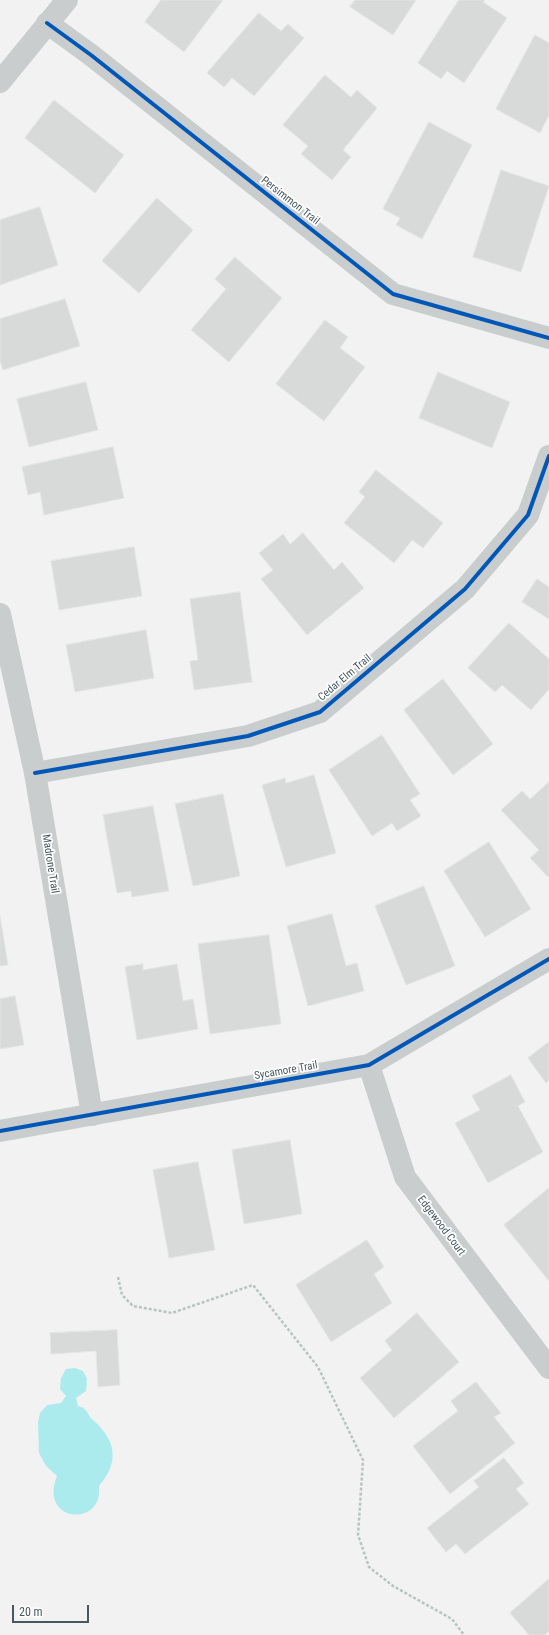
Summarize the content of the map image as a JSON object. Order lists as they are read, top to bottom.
{
  "streets": {
    "street": [
      "Persimmon Trail",
      "Cedar Elm Trail",
      "Madrone Trail",
      "Sycamore Trail",
      "Edgewood Court"
    ]
  },
  "crossings": [
    ["Cedar Elm Trail", "Madrone Trail"],
    ["Madrone Trail", "Sycamore Trail"],
    ["Sycamore Trail", "Edgewood Court"]
  ],
  "scale_bar": "20 m"
}
